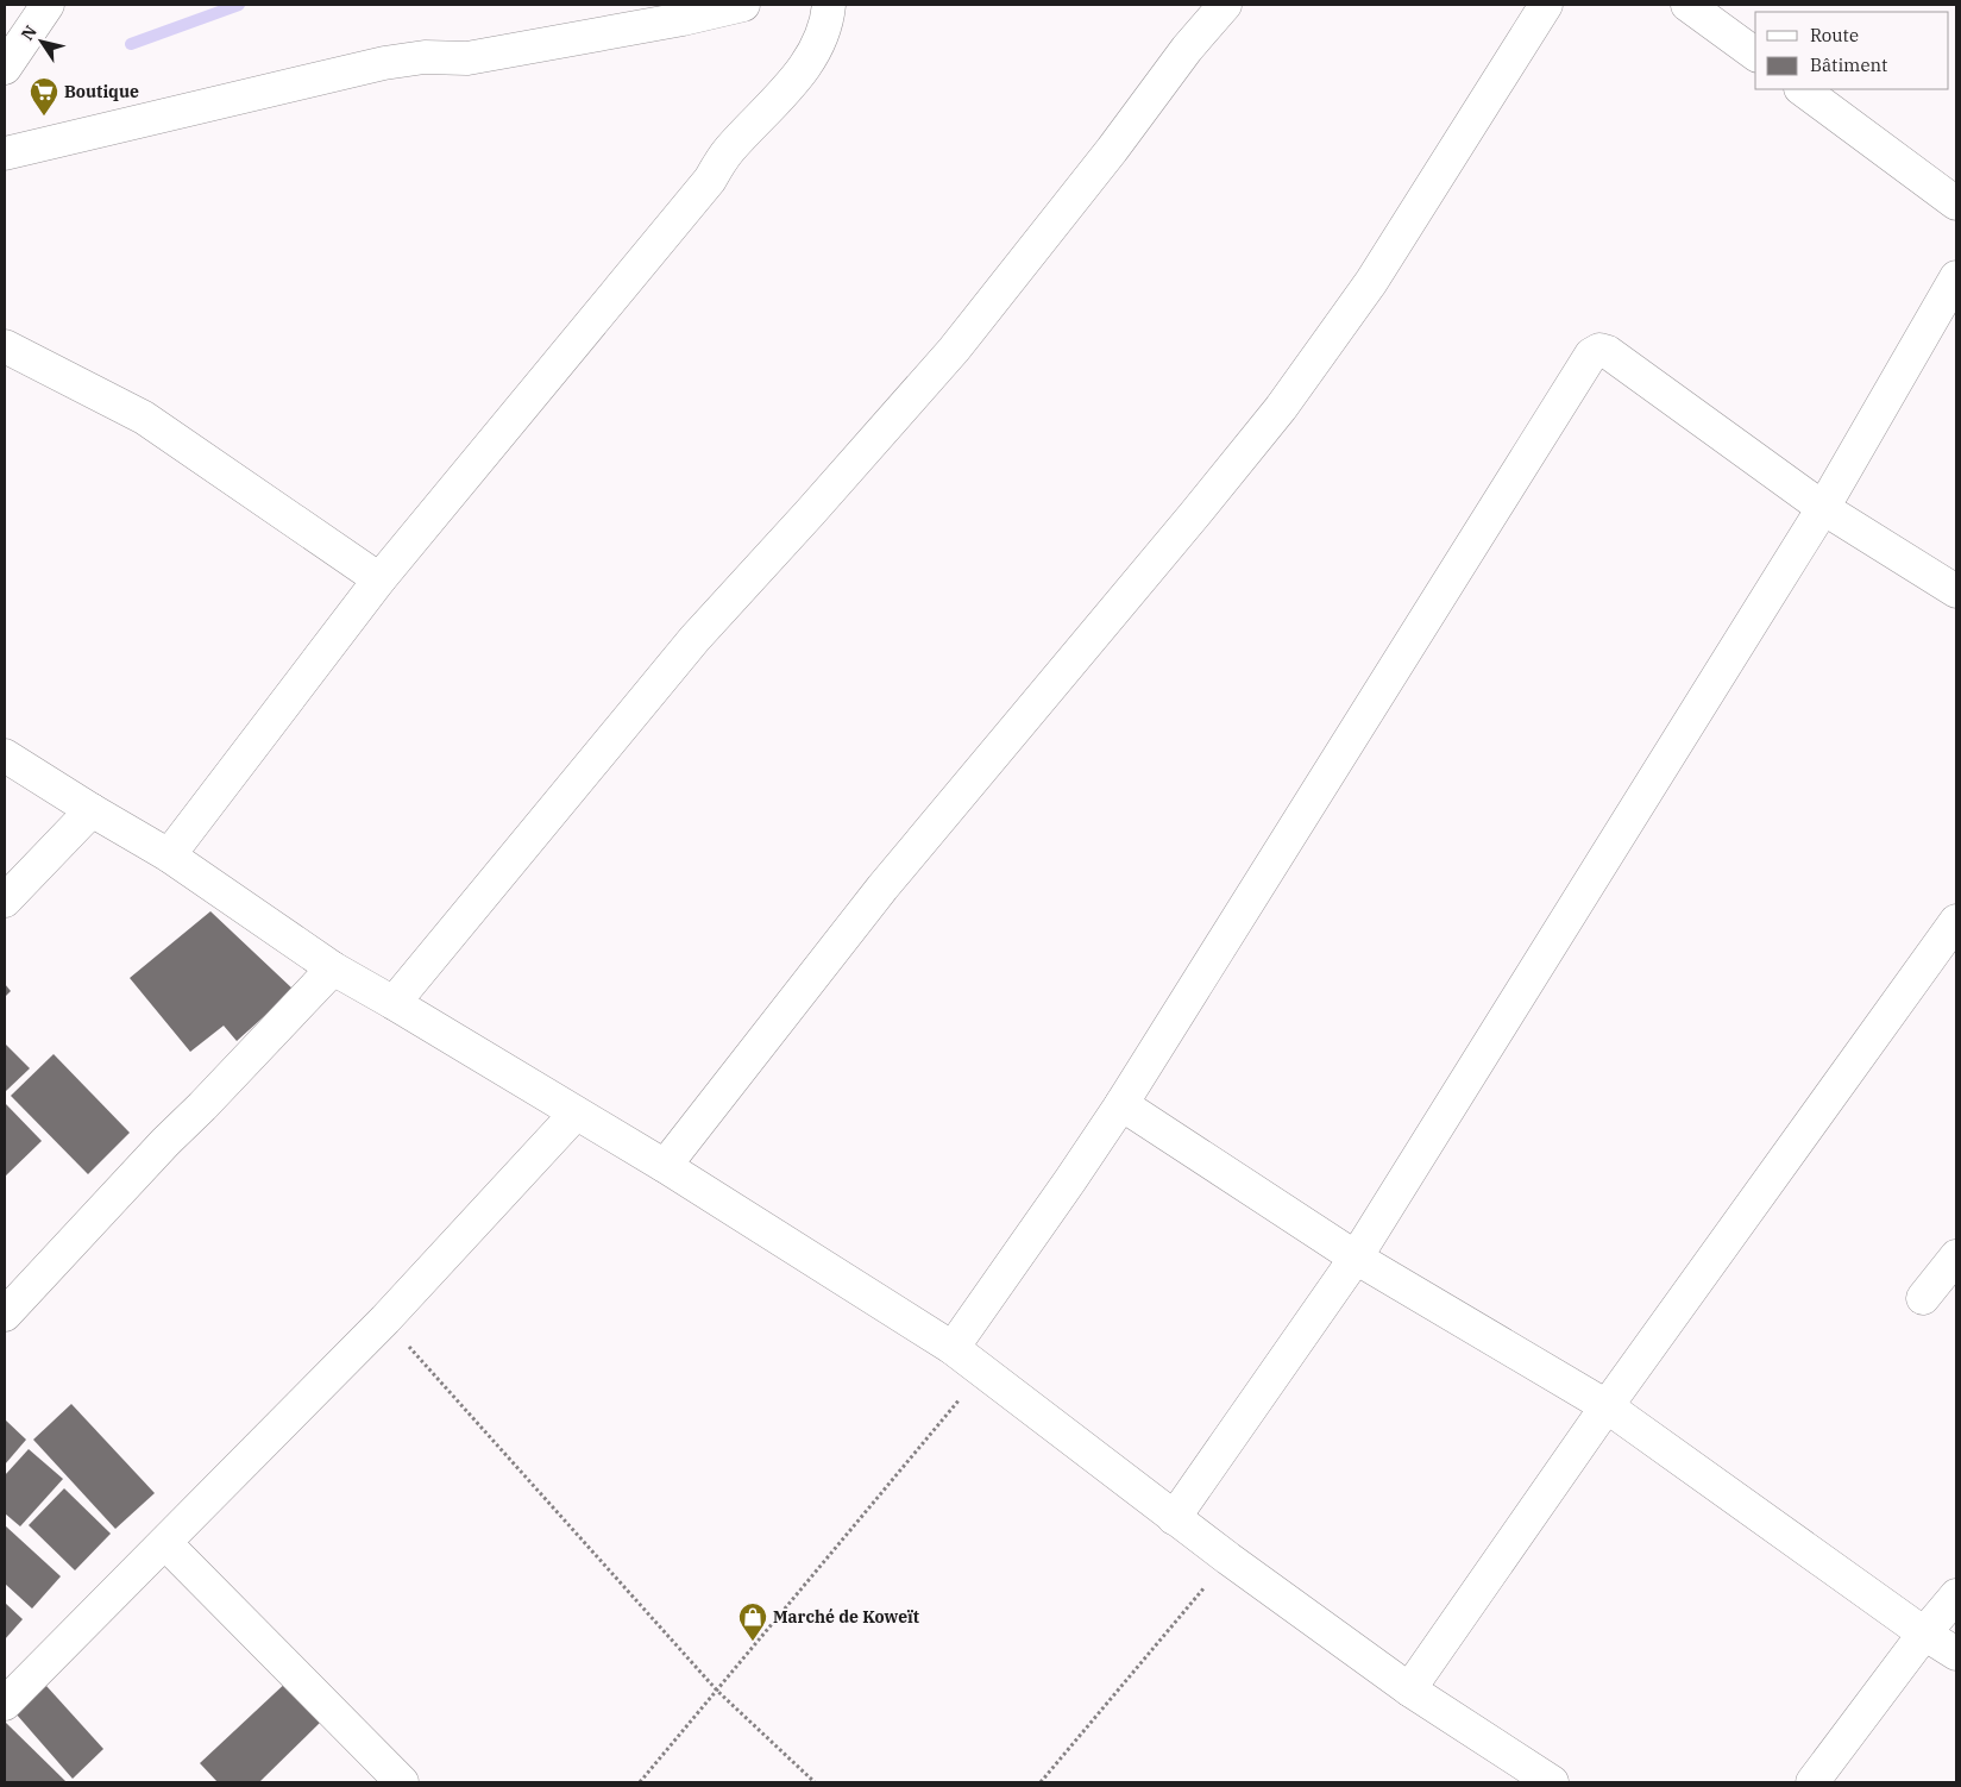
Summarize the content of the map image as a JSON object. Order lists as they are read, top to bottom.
{
  "places": {
    "supermarket": ["Boutique"],
    "shop": ["Marché de Koweït"]
  },
  "legend": ["Route", "Bâtiment"],
  "north": "top left"
}
